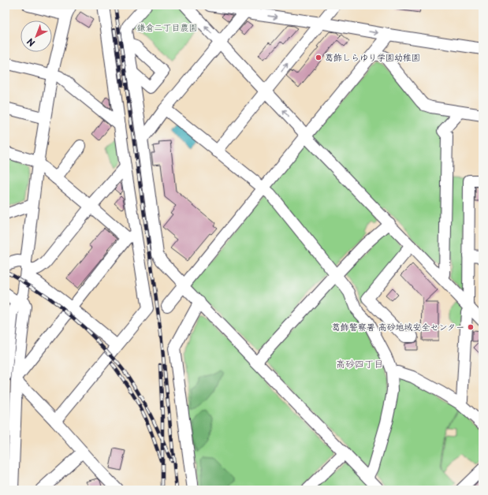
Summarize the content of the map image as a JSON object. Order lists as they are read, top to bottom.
{
  "districts": ["高砂四丁目"],
  "parks": ["鎌倉二丁目農園"],
  "places": ["葛飾しらゆり学園幼稚園", "葛飾警察署 高砂地域安全センター"],
  "north": "bottom left"
}
